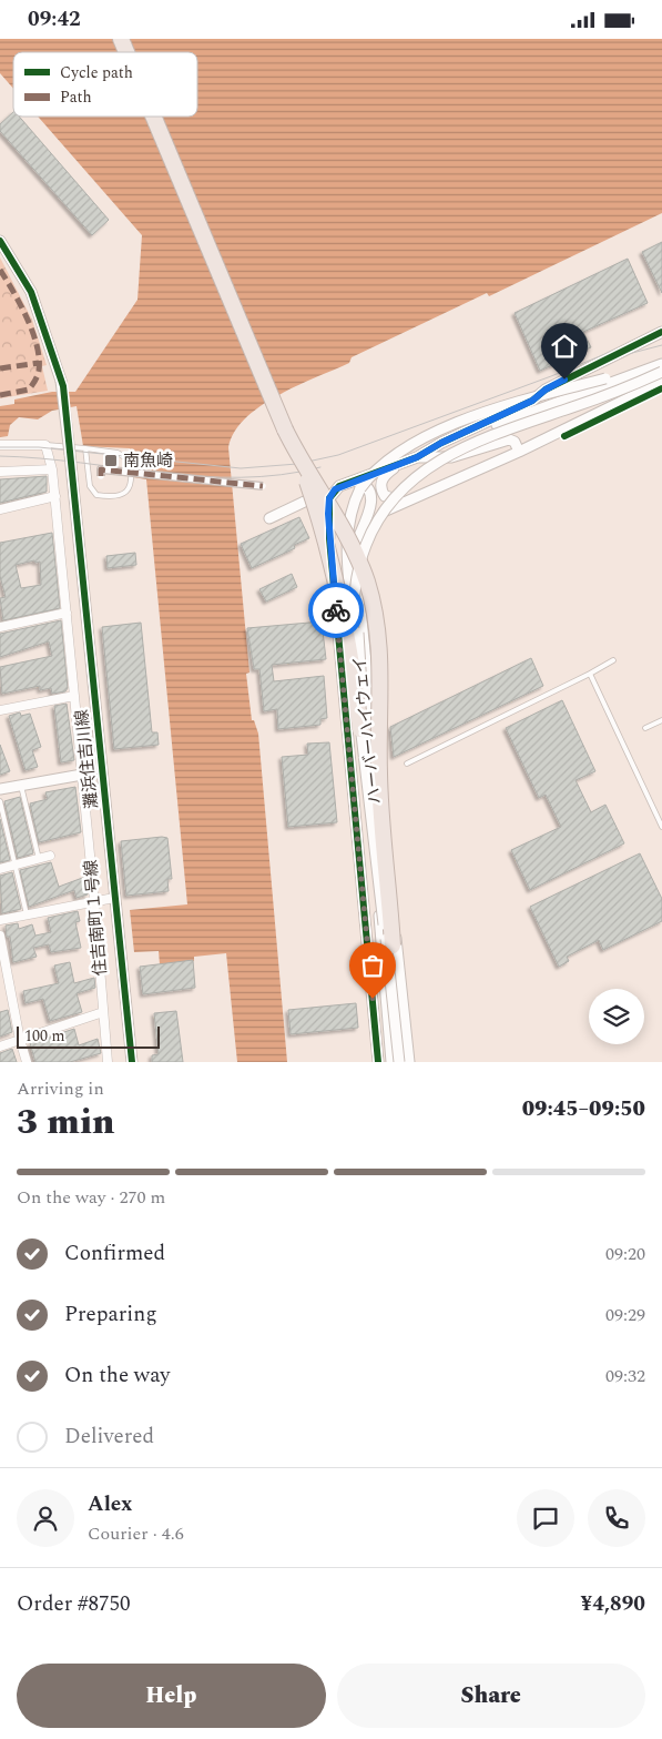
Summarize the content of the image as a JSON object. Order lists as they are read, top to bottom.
{
  "streets": {
    "street": ["ハーバーハイウェイ", "灘浜住吉川線", "住吉南町１号線"]
  },
  "places": {
    "transit": ["南魚崎"]
  },
  "legend": ["Cycle path", "Path"],
  "scale_bar": "100 m",
  "page": {
    "status": "09:42",
    "scale": "100 m",
    "heading": ["3 min", "Arriving in", "09:45–09:50"],
    "panel": [
      "Alex",
      "Courier · 4.6",
      "Order #8750",
      "¥4,890"
    ],
    "bar": "On the way · 270 m",
    "list": [
      ["Confirmed", "09:20"],
      ["Preparing", "09:29"],
      ["On the way", "09:32"],
      "Delivered"
    ],
    "buttons": ["Help", "Share"]
  }
}
